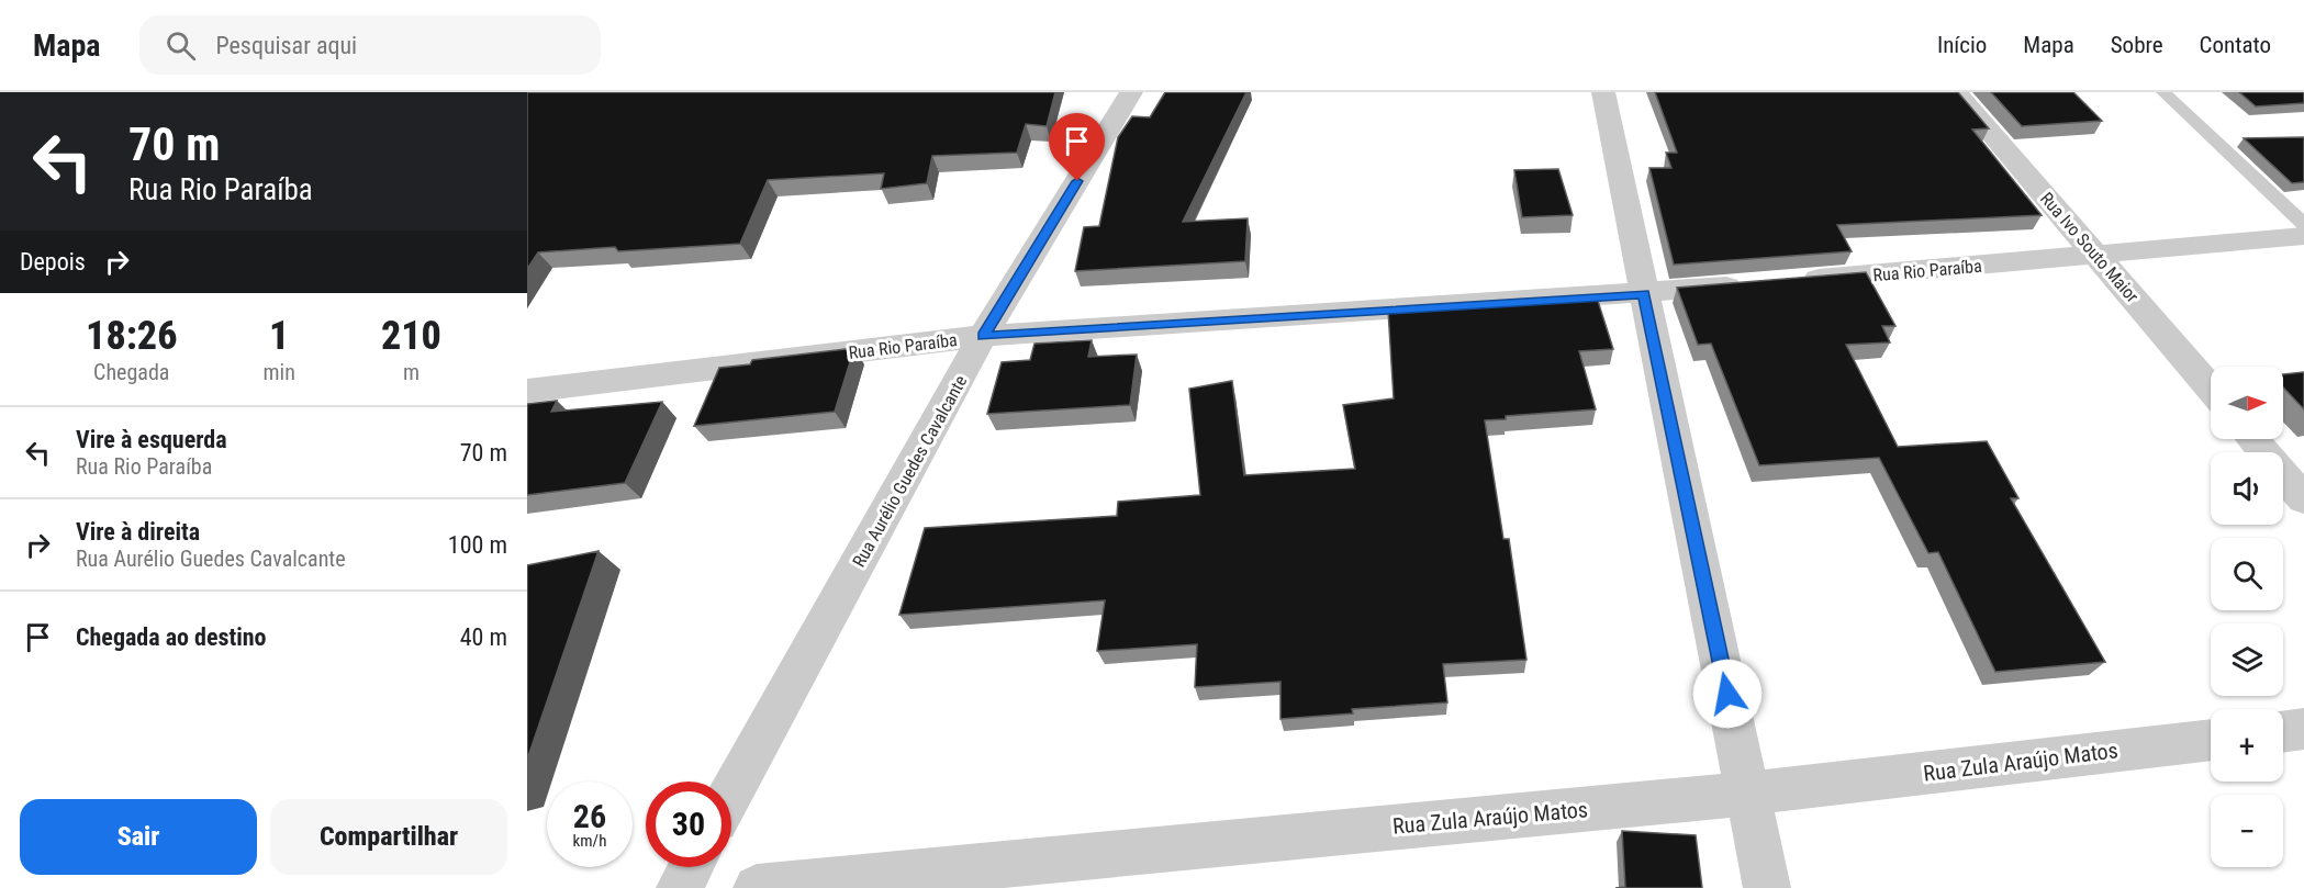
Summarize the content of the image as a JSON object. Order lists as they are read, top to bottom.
{
  "streets": {
    "street": [
      "Rua Ivo Souto Maior",
      "Rua Rio Paraíba",
      "Rua Aurélio Guedes Cavalcante",
      "Rua Zula Araújo Matos"
    ]
  },
  "crossings": [
    ["Rua Ivo Souto Maior", "Rua Rio Paraíba"],
    ["Rua Rio Paraíba", "Rua Aurélio Guedes Cavalcante"]
  ],
  "north": "right",
  "page": {
    "header": "Mapa",
    "search": "Pesquisar aqui",
    "nav": [
      "Início",
      "Mapa",
      "Sobre",
      "Contato"
    ],
    "turn": ["70 m", "Rua Rio Paraíba"],
    "then": "Depois",
    "eta": [
      "18:26",
      "Chegada",
      "1",
      "min",
      "210",
      "m"
    ],
    "map_buttons": ["+", "−"],
    "list": [
      {
        "name": "Vire à esquerda",
        "note": "Rua Rio Paraíba",
        "value": "70 m"
      },
      {
        "name": "Vire à direita",
        "note": "Rua Aurélio Guedes Cavalcante",
        "value": "100 m"
      },
      {
        "name": "Chegada ao destino",
        "value": "40 m"
      }
    ],
    "speed": "26 km/h",
    "limit": "30",
    "buttons": ["Sair", "Compartilhar"]
  }
}
